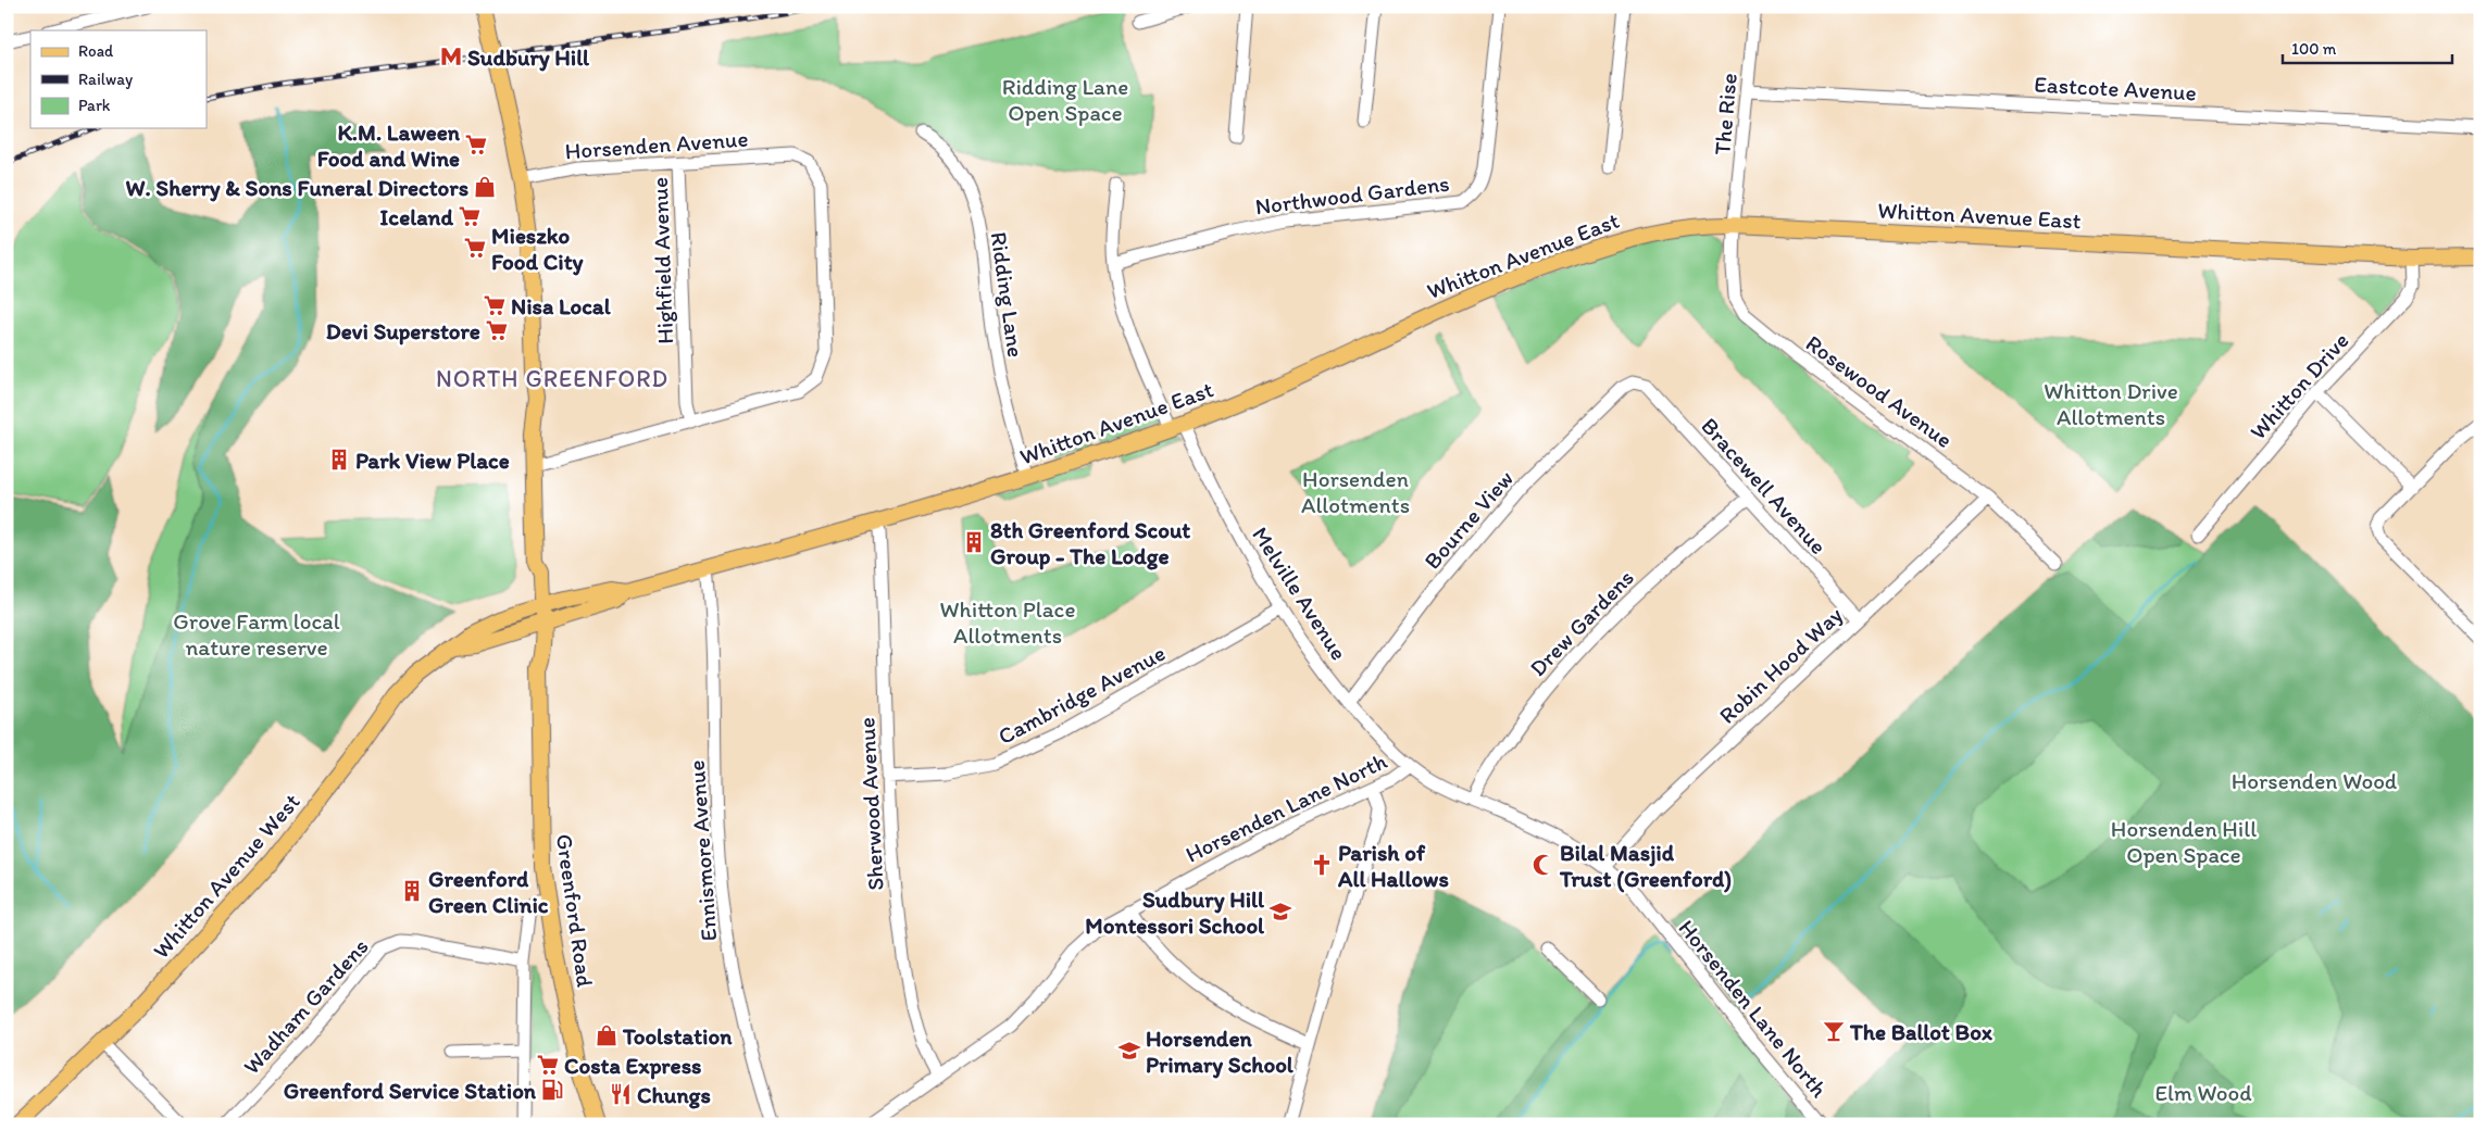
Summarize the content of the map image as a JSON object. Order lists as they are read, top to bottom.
{
  "streets": {
    "main road": ["Whitton Avenue East", "Whitton Avenue West", "Greenford Road"],
    "street": [
      "Eastcote Avenue",
      "The Rise",
      "Horsenden Avenue",
      "Northwood Gardens",
      "Highfield Avenue",
      "Ridding Lane",
      "Whitton Drive",
      "Rosewood Avenue",
      "Bracewell Avenue",
      "Bourne View",
      "Melville Avenue",
      "Drew Gardens",
      "Robin Hood Way",
      "Cambridge Avenue",
      "Sherwood Avenue",
      "Horsenden Lane North",
      "Ennismore Avenue",
      "Wadham Gardens"
    ]
  },
  "crossings": [
    ["Eastcote Avenue", "The Rise"],
    ["The Rise", "Whitton Avenue East"],
    ["The Rise", "Rosewood Avenue"],
    ["Horsenden Avenue", "Highfield Avenue"],
    ["Horsenden Avenue", "Greenford Road"],
    ["Northwood Gardens", "Melville Avenue"],
    ["Whitton Avenue East", "Ridding Lane"],
    ["Whitton Avenue East", "Whitton Drive"],
    ["Whitton Avenue East", "Rosewood Avenue"],
    ["Whitton Avenue East", "Melville Avenue"],
    ["Whitton Avenue East", "Sherwood Avenue"],
    ["Whitton Avenue East", "Ennismore Avenue"],
    ["Whitton Avenue East", "Whitton Avenue West"],
    ["Whitton Avenue East", "Greenford Road"],
    ["Rosewood Avenue", "Robin Hood Way"],
    ["Bracewell Avenue", "Bourne View"],
    ["Bracewell Avenue", "Drew Gardens"],
    ["Bracewell Avenue", "Robin Hood Way"],
    ["Bourne View", "Melville Avenue"],
    ["Melville Avenue", "Cambridge Avenue"],
    ["Melville Avenue", "Horsenden Lane North"],
    ["Drew Gardens", "Horsenden Lane North"],
    ["Robin Hood Way", "Horsenden Lane North"],
    ["Cambridge Avenue", "Sherwood Avenue"],
    ["Sherwood Avenue", "Horsenden Lane North"],
    ["Whitton Avenue West", "Greenford Road"]
  ],
  "districts": ["NORTH GREENFORD"],
  "parks": [
    "Ridding Lane Open Space",
    "Whitton Drive Allotments",
    "Horsenden Allotments",
    "Whitton Place Allotments",
    "Grove Farm local nature reserve",
    "Horsenden Wood",
    "Horsenden Hill Open Space",
    "Elm Wood"
  ],
  "places": {
    "metro station": ["Sudbury Hill"],
    "supermarket": [
      "K.M. Laween Food and Wine",
      "Iceland",
      "Mieszko Food City",
      "Nisa Local",
      "Devi Superstore",
      "Costa Express"
    ],
    "shop": ["W. Sherry & Sons Funeral Directors", "Toolstation"],
    "building": ["Park View Place", "8th Greenford Scout Group - The Lodge", "Greenford Green Clinic"],
    "church": ["Parish of All Hallows"],
    "mosque": ["Bilal Masjid Trust (Greenford)"],
    "school or university": ["Sudbury Hill Montessori School", "Horsenden Primary School"],
    "bar": ["The Ballot Box"],
    "fuel station": ["Greenford Service Station"],
    "restaurant": ["Chungs"]
  },
  "legend": ["Road", "Railway", "Park"],
  "scale_bar": "100 m"
}
